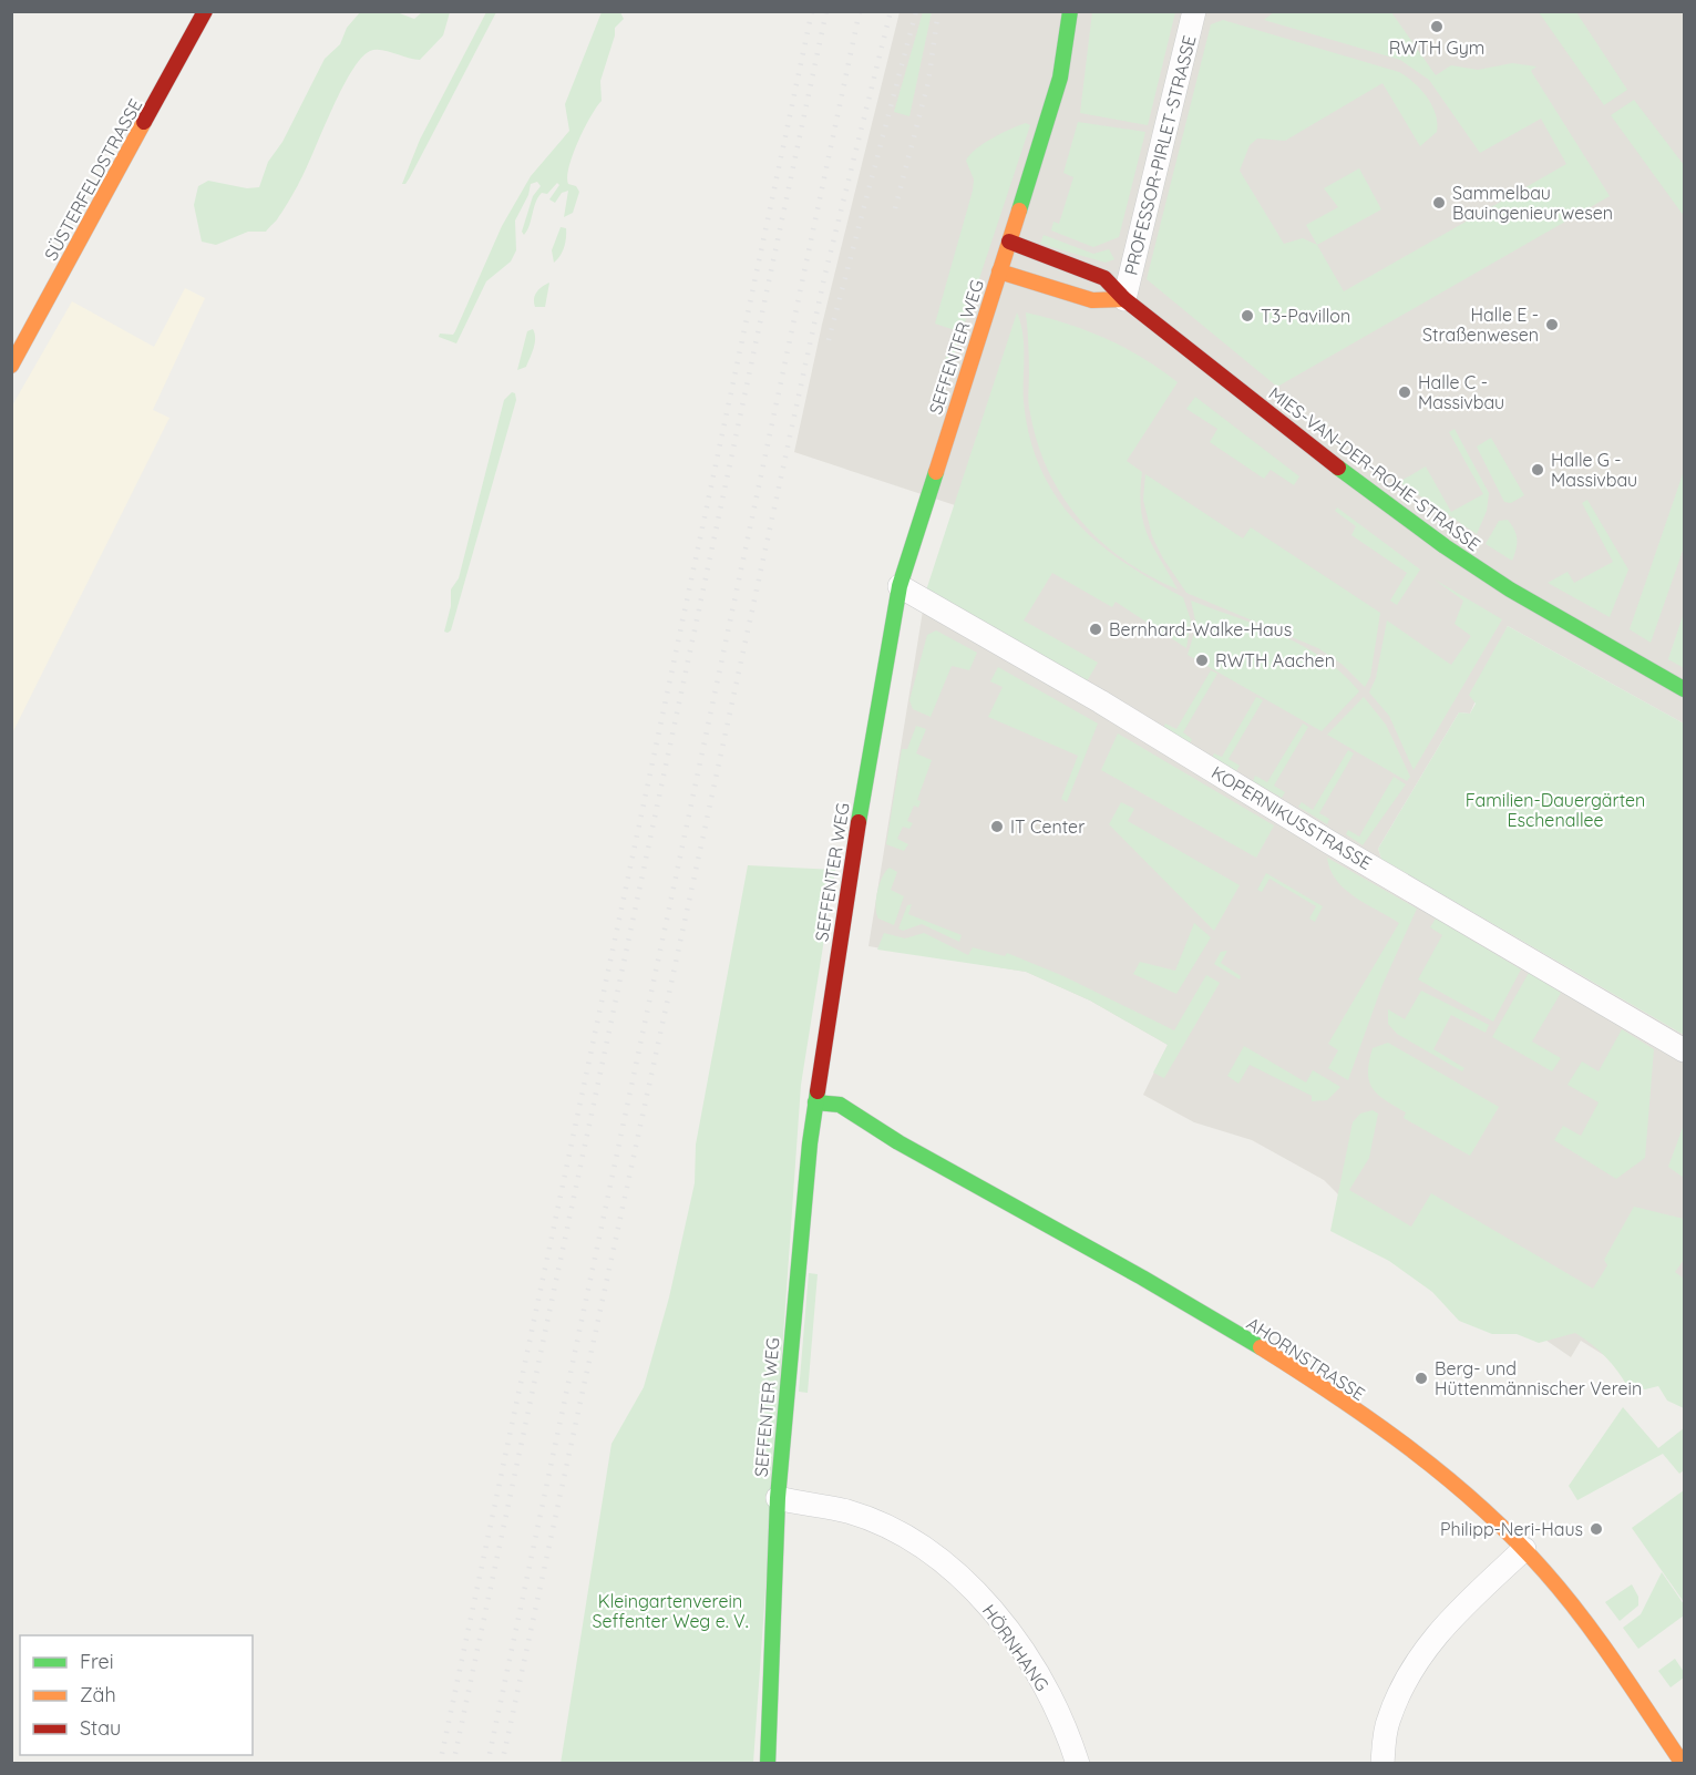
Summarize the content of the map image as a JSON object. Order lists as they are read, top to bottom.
{
  "streets": {
    "street": [
      "PROFESSOR-PIRLET-STRASSE",
      "SÜSTERFELDSTRASSE",
      "SEFFENTER WEG",
      "MIES-VAN-DER-ROHE-STRASSE",
      "KOPERNIKUSSTRASSE",
      "AHORNSTRASSE",
      "HÖRNHANG"
    ]
  },
  "crossings": [
    ["PROFESSOR-PIRLET-STRASSE", "MIES-VAN-DER-ROHE-STRASSE"],
    ["SEFFENTER WEG", "MIES-VAN-DER-ROHE-STRASSE"],
    ["SEFFENTER WEG", "KOPERNIKUSSTRASSE"],
    ["SEFFENTER WEG", "AHORNSTRASSE"],
    ["SEFFENTER WEG", "HÖRNHANG"]
  ],
  "parks": ["Familien-Dauergärten Eschenallee", "Kleingartenverein Seffenter Weg e. V."],
  "places": [
    "RWTH Gym",
    "Sammelbau Bauingenieurwesen",
    "T3-Pavillon",
    "Halle E - Straßenwesen",
    "Halle C - Massivbau",
    "Halle G - Massivbau",
    "Bernhard-Walke-Haus",
    "RWTH Aachen",
    "IT Center",
    "Berg- und Hüttenmännischer Verein",
    "Philipp-Neri-Haus"
  ],
  "legend": ["Frei", "Zäh", "Stau"]
}
